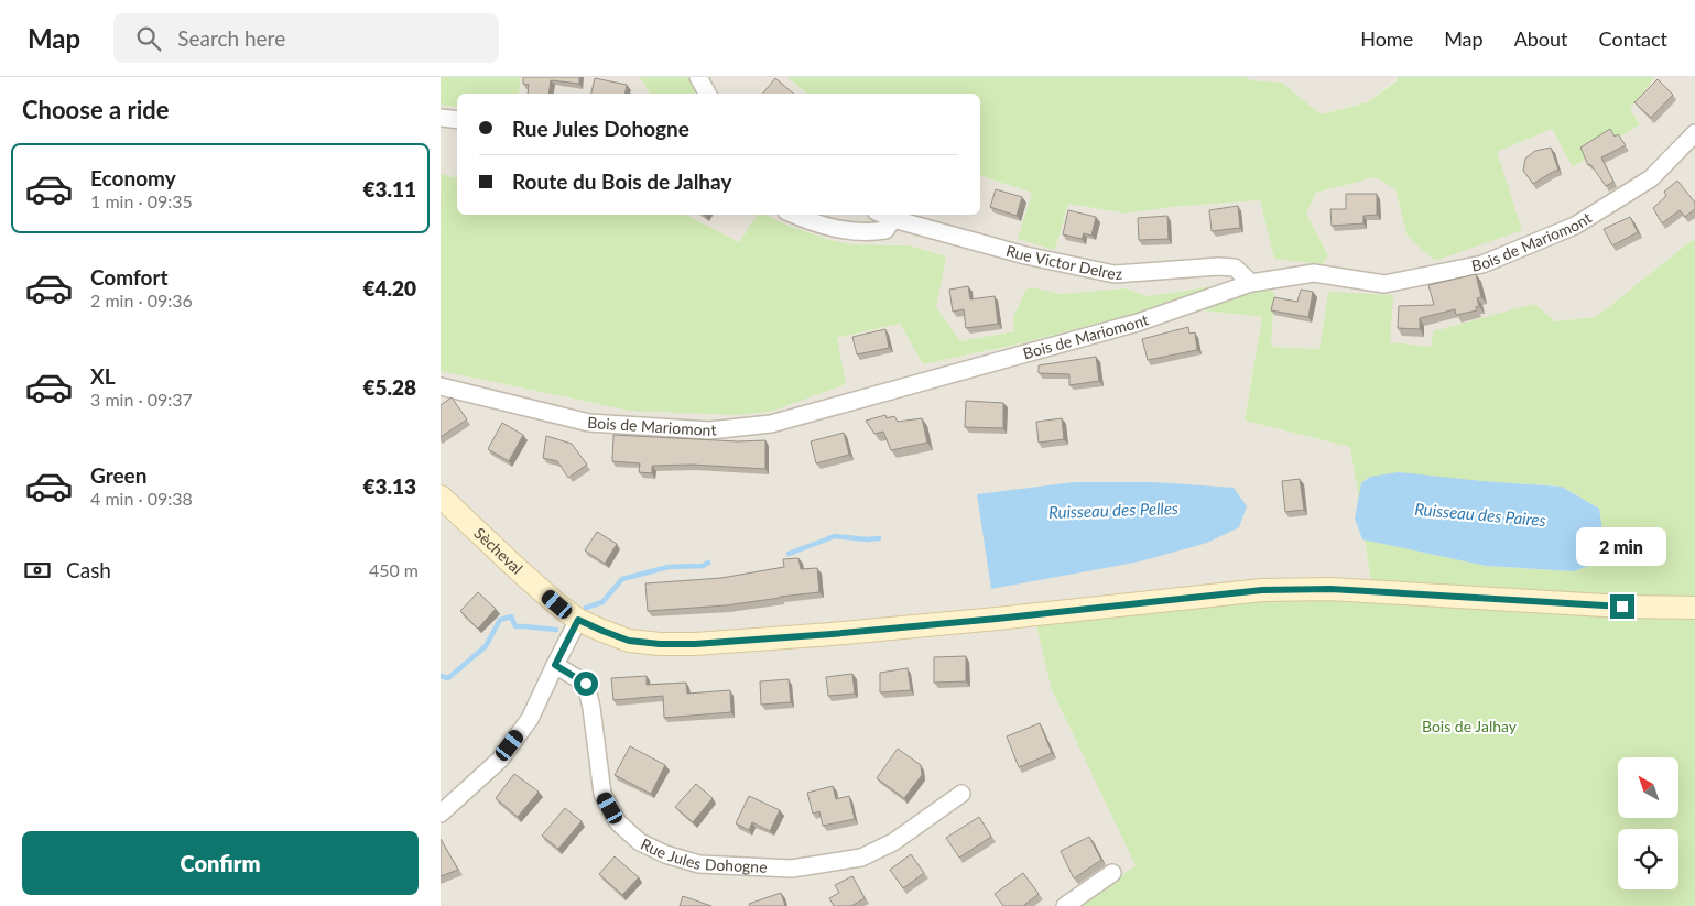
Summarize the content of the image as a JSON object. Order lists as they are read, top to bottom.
{
  "streets": {
    "main road": ["Sècheval"],
    "street": ["Bois de Mariomont", "Rue Victor Delrez", "Rue Jules Dohogne"]
  },
  "crossings": [
    ["Bois de Mariomont", "Rue Victor Delrez"]
  ],
  "water": ["Ruisseau des Pelles", "Ruisseau des Paires"],
  "parks": ["Bois de Jalhay"],
  "north": "top left",
  "page": {
    "header": "Map",
    "search": "Search here",
    "nav": [
      "Home",
      "Map",
      "About",
      "Contact"
    ],
    "heading": "Choose a ride",
    "banner": ["Rue Jules Dohogne", "Route du Bois de Jalhay"],
    "list": [
      {
        "name": "Economy",
        "note": "1 min · 09:35",
        "value": "€3.11"
      },
      {
        "name": "Comfort",
        "note": "2 min · 09:36",
        "value": "€4.20"
      },
      {
        "name": "XL",
        "note": "3 min · 09:37",
        "value": "€5.28"
      },
      {
        "name": "Green",
        "note": "4 min · 09:38",
        "value": "€3.13"
      }
    ],
    "bubble": "2 min",
    "pay": ["Cash", "450 m"],
    "buttons": "Confirm"
  }
}
